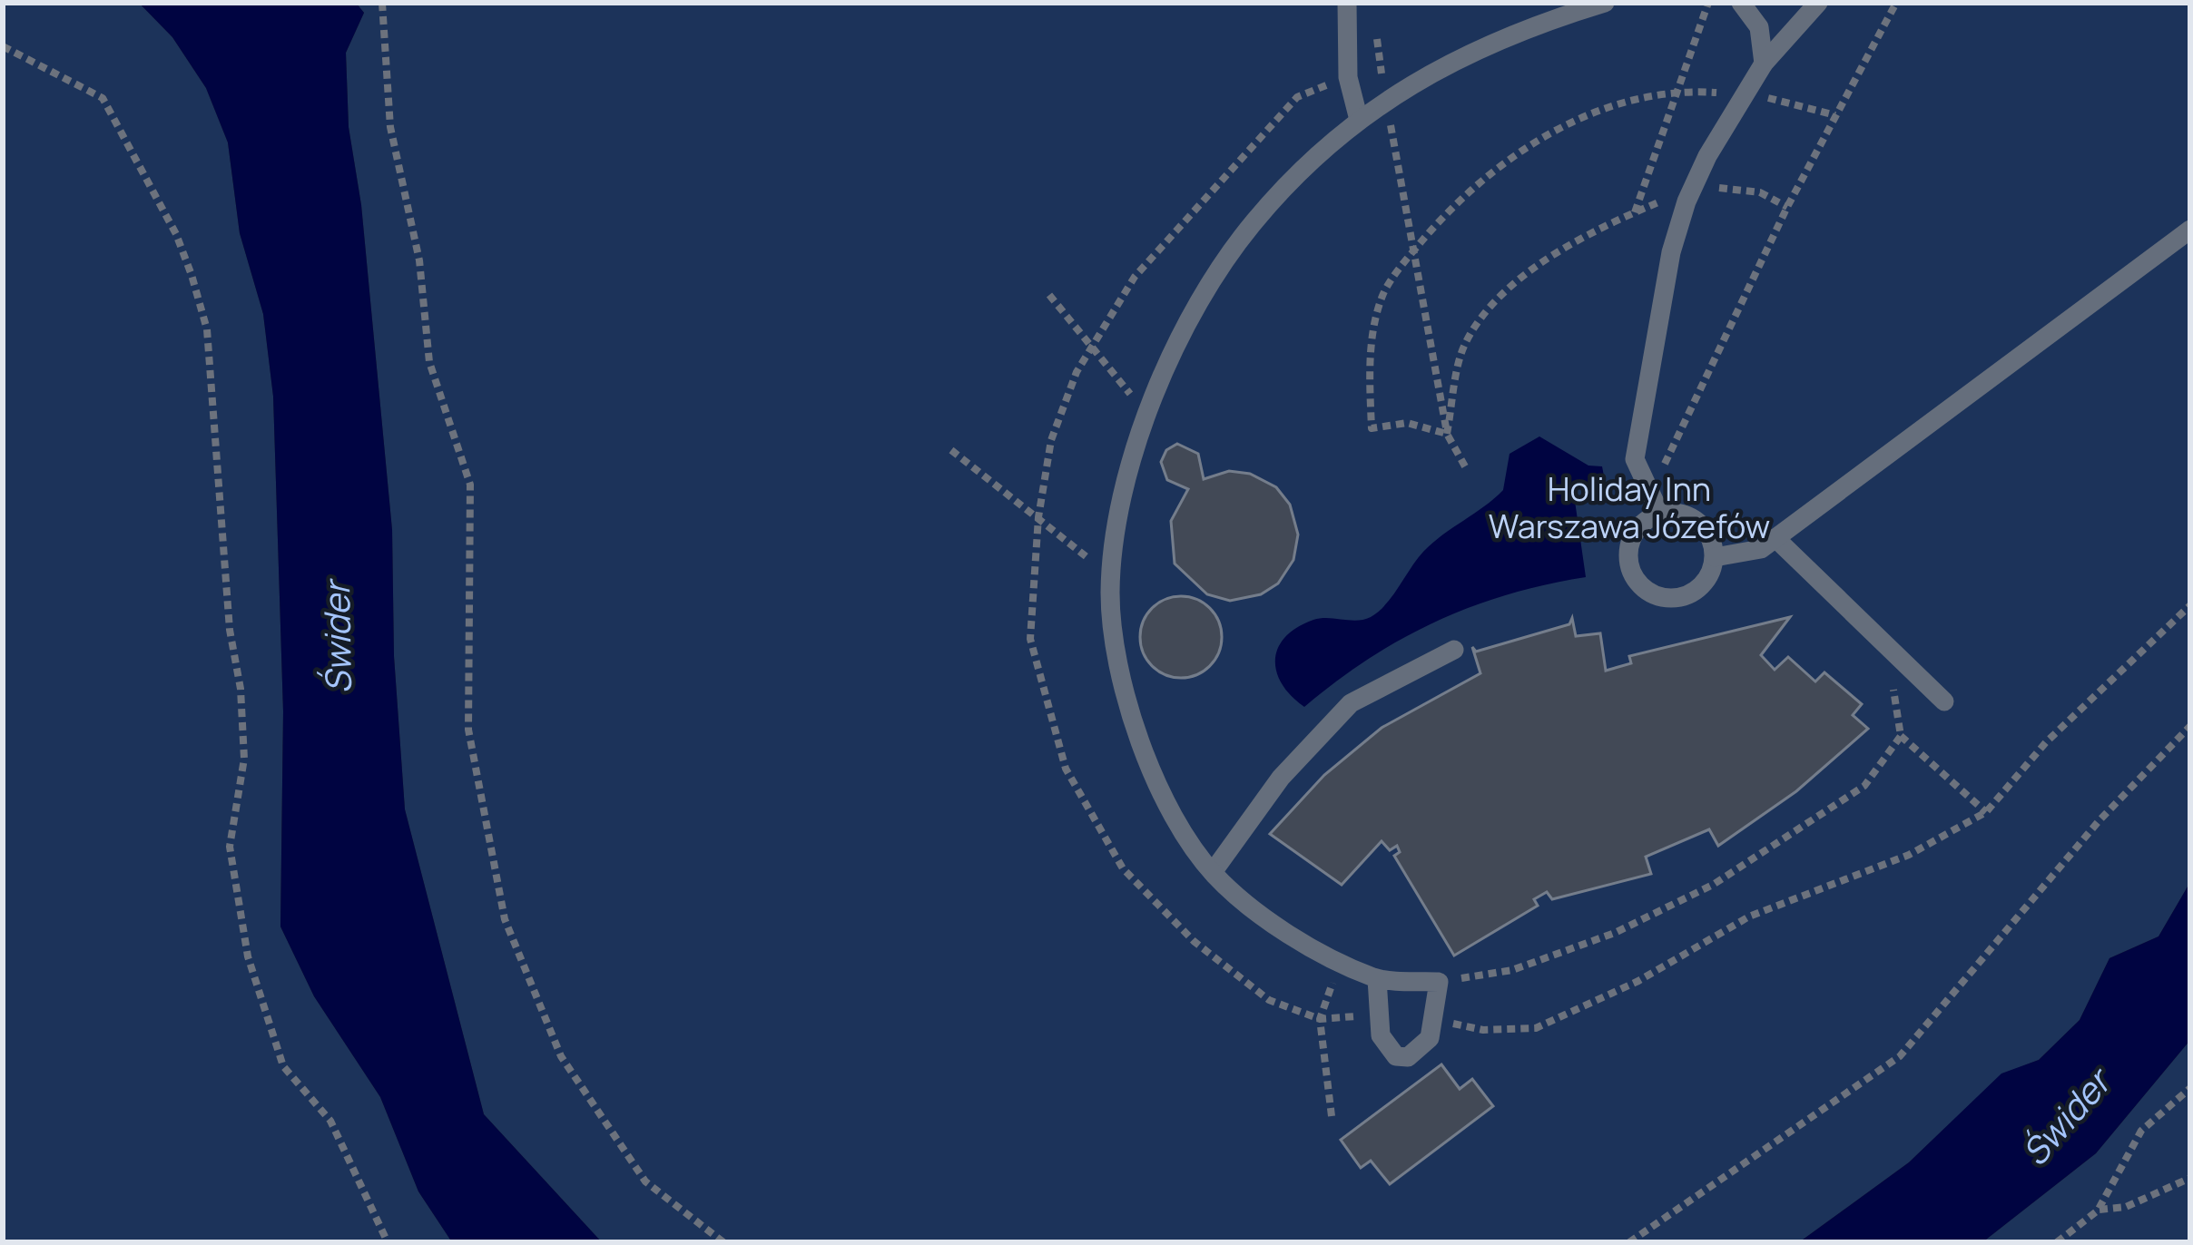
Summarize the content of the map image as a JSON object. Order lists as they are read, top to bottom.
{
  "water": ["Świder"],
  "parks": ["Holiday Inn Warszawa Józefów"]
}
